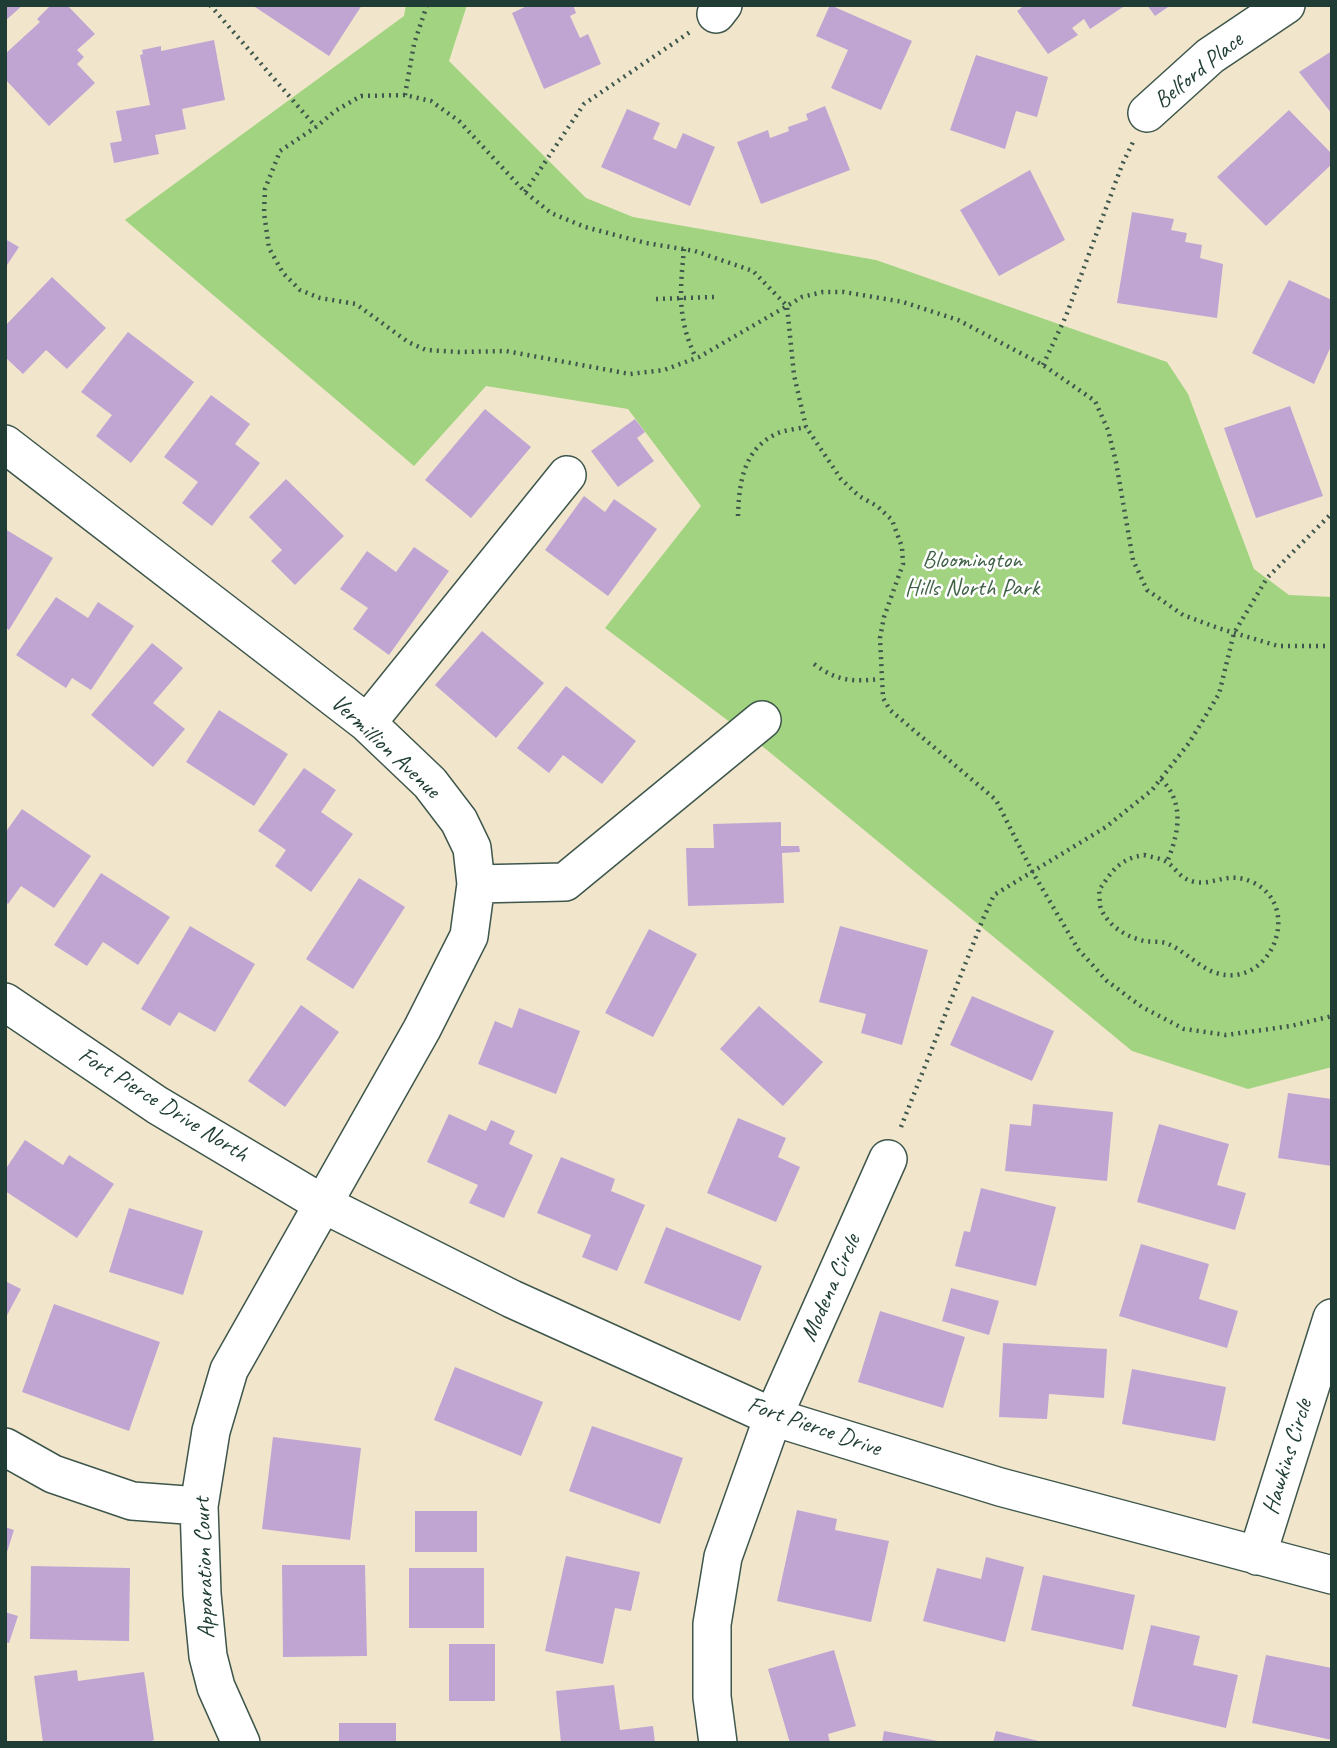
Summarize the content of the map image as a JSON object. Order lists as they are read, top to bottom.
{
  "streets": {
    "street": [
      "Belford Place",
      "Vermillion Avenue",
      "Fort Pierce Drive North",
      "Modena Circle",
      "Fort Pierce Drive",
      "Hawkins Circle",
      "Apparation Court"
    ]
  },
  "crossings": [
    ["Vermillion Avenue", "Fort Pierce Drive North"],
    ["Vermillion Avenue", "Fort Pierce Drive"],
    ["Vermillion Avenue", "Apparation Court"],
    ["Fort Pierce Drive North", "Fort Pierce Drive"],
    ["Fort Pierce Drive North", "Apparation Court"],
    ["Modena Circle", "Fort Pierce Drive"],
    ["Fort Pierce Drive", "Hawkins Circle"],
    ["Fort Pierce Drive", "Apparation Court"]
  ],
  "parks": ["Bloomington Hills North Park"]
}
